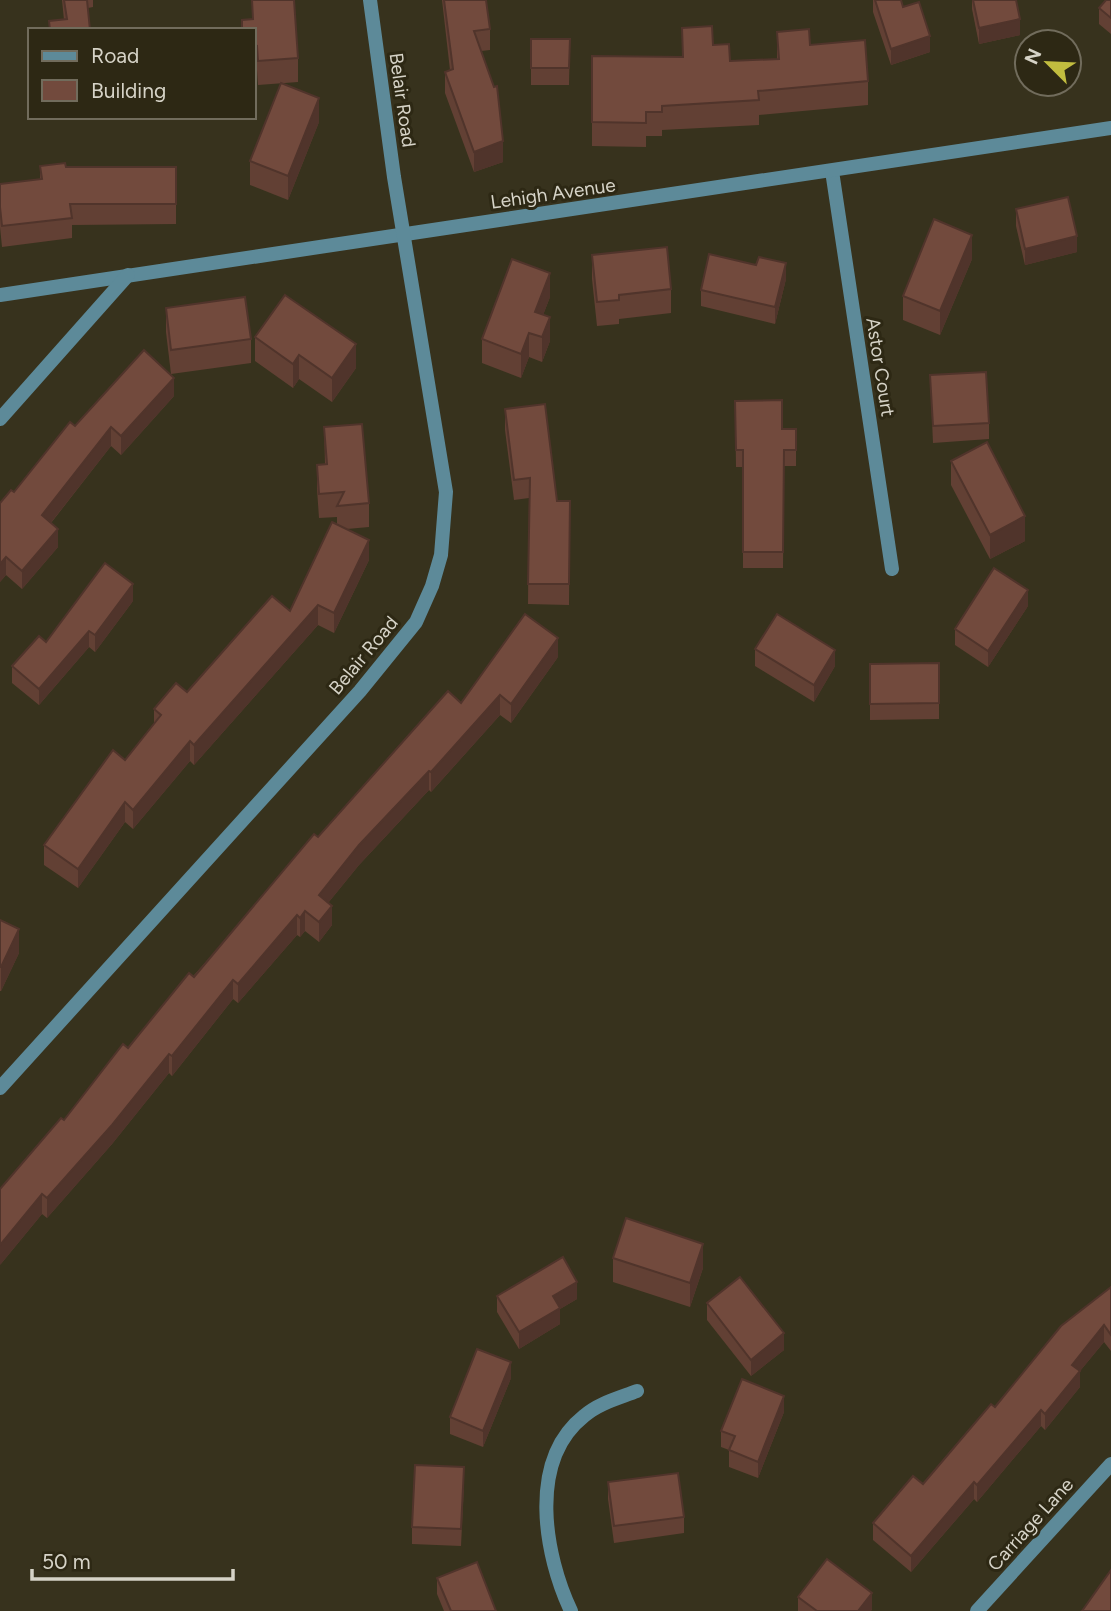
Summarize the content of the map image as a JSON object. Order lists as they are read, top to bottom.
{
  "streets": {
    "street": [
      "Belair Road",
      "Lehigh Avenue",
      "Astor Court",
      "Carriage Lane"
    ]
  },
  "crossings": [
    ["Belair Road", "Lehigh Avenue"],
    ["Lehigh Avenue", "Astor Court"]
  ],
  "legend": ["Road", "Building"],
  "scale_bar": "50 m",
  "north": "top left"
}
